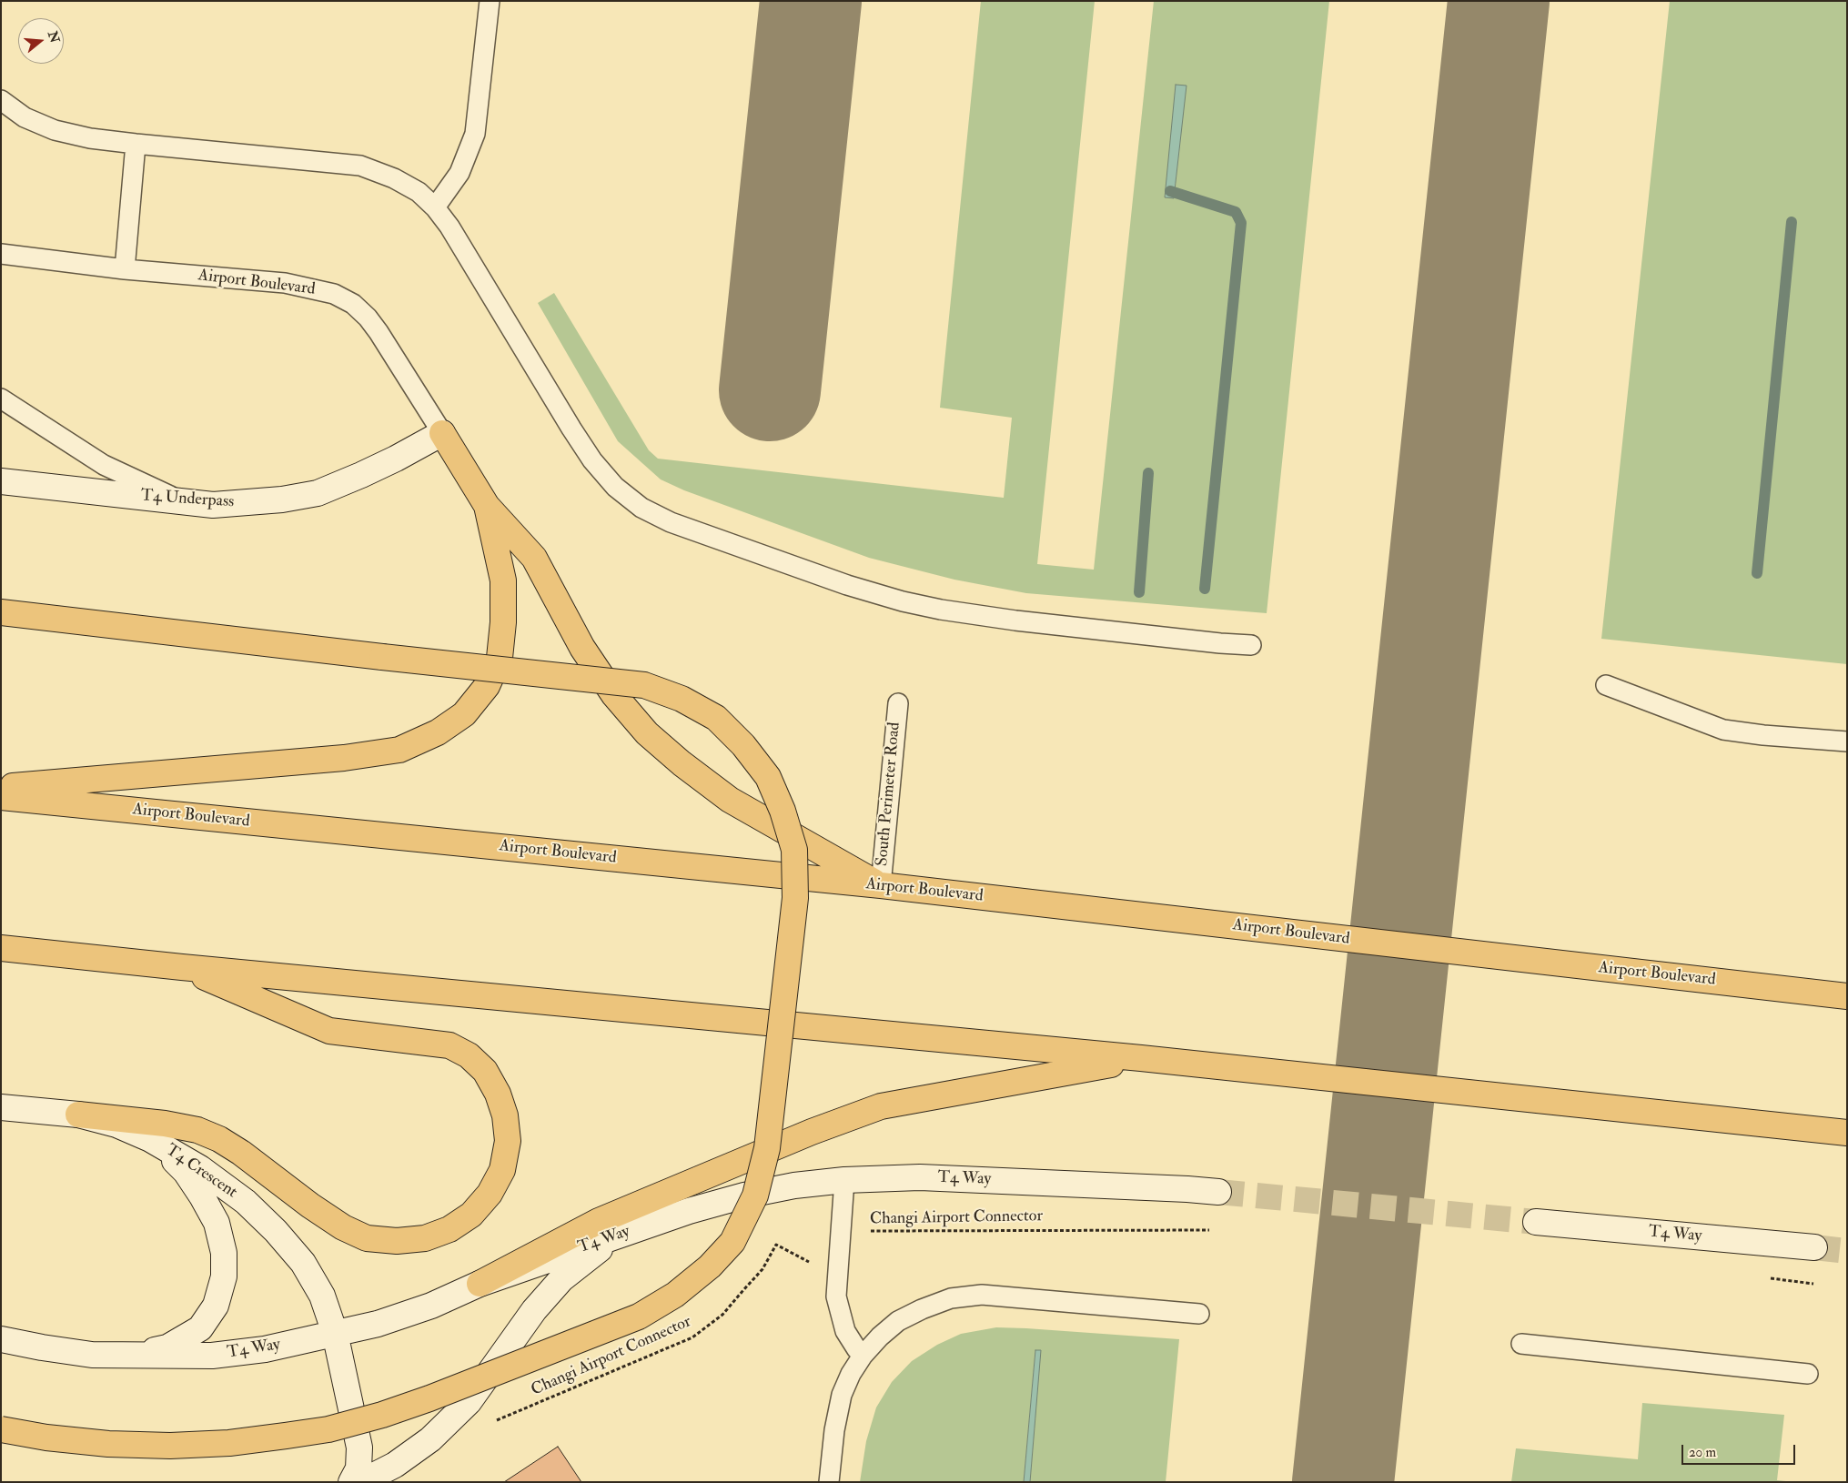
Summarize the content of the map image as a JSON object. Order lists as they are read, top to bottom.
{
  "streets": {
    "highway": ["Airport Boulevard"],
    "main road": ["T4 Underpass", "T4 Crescent", "T4 Way"],
    "lane": ["South Perimeter Road"],
    "path": ["Changi Airport Connector"]
  },
  "crossings": [
    ["Airport Boulevard", "T4 Underpass"],
    ["Airport Boulevard", "South Perimeter Road"],
    ["T4 Crescent", "T4 Way"]
  ],
  "scale_bar": "20 m",
  "north": "right"
}
